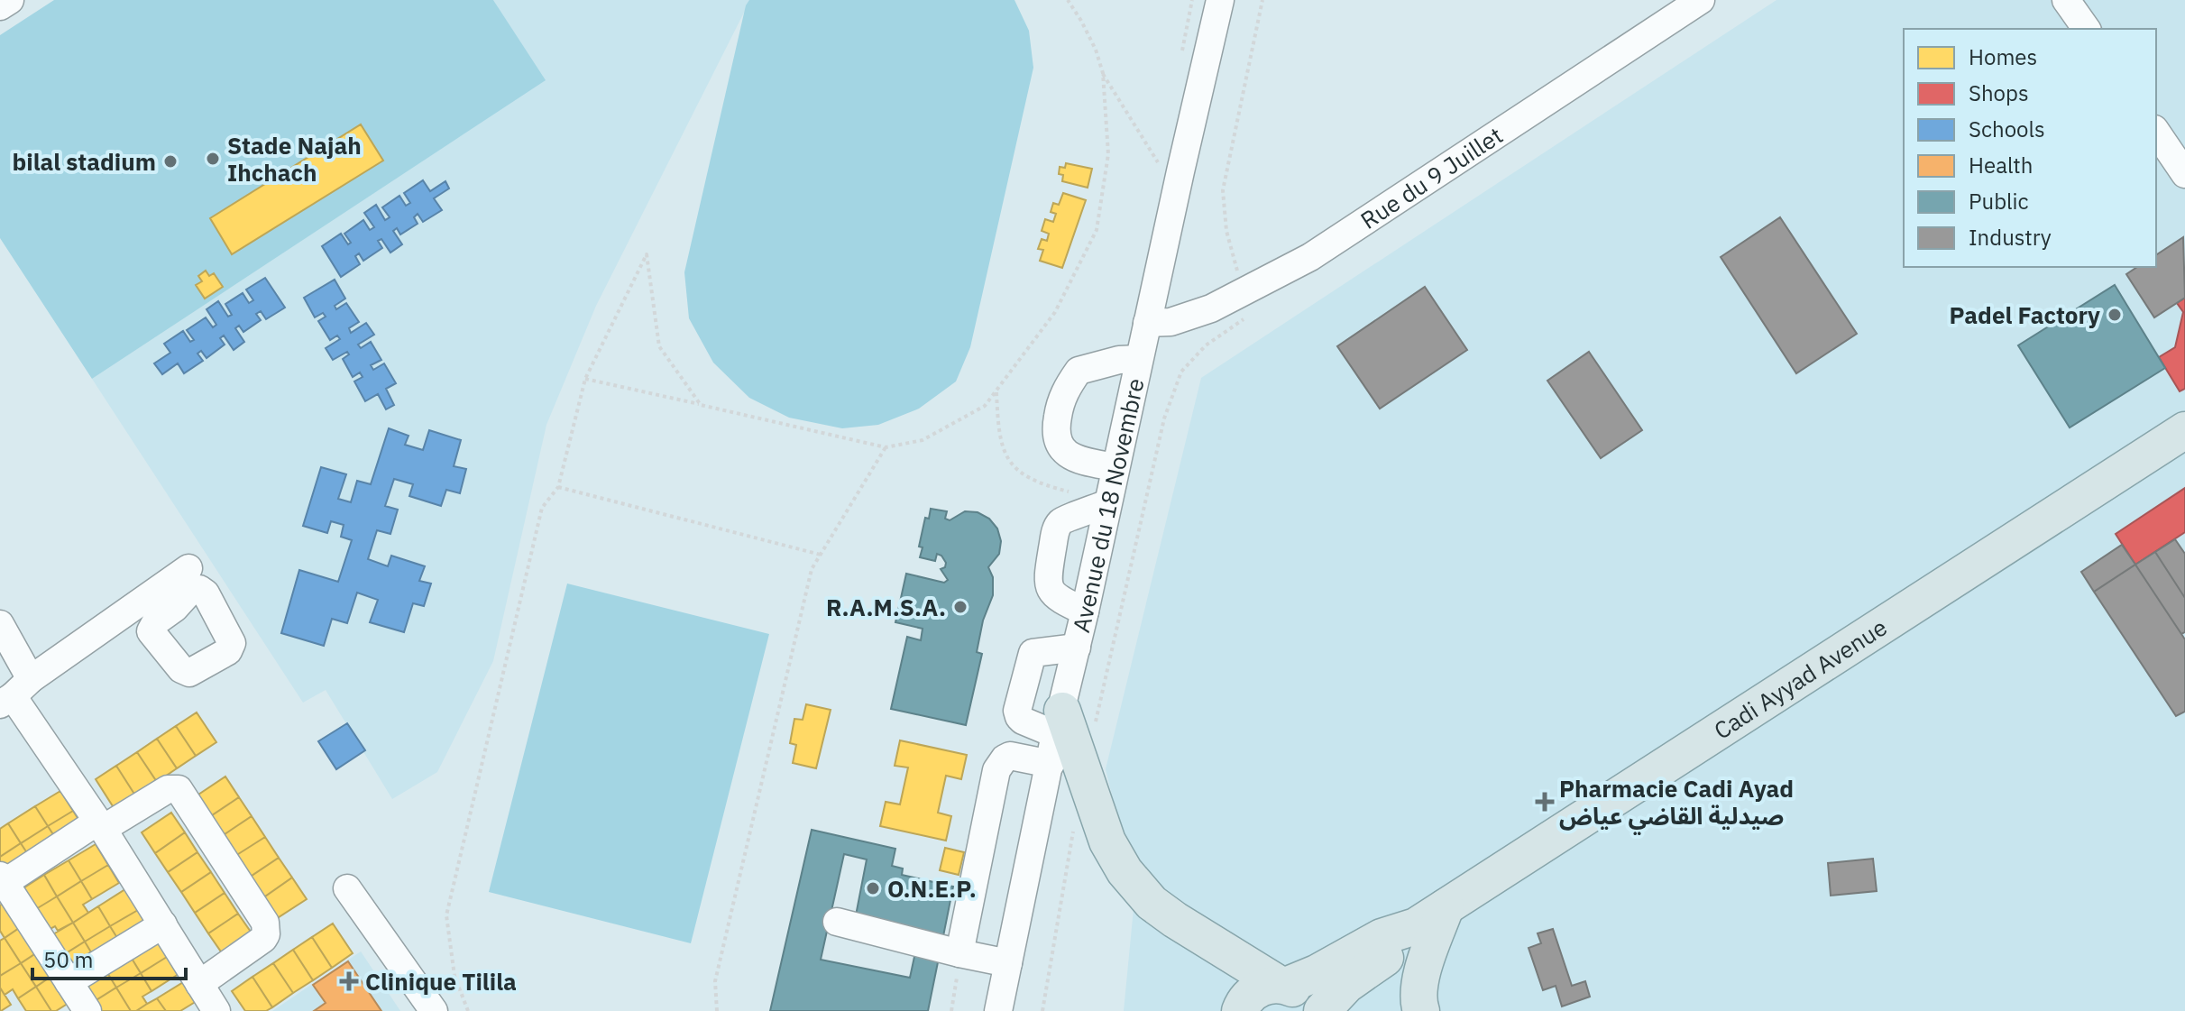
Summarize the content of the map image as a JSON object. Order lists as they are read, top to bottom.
{
  "streets": {
    "main road": ["Cadi Ayyad Avenue"],
    "street": ["Rue du 9 Juillet", "Avenue du 18 Novembre"]
  },
  "crossings": [
    ["Rue du 9 Juillet", "Avenue du 18 Novembre"]
  ],
  "places": {
    "other": [
      "Stade Najah Ihchach",
      "bilal stadium",
      "Padel Factory",
      "R.A.M.S.A.",
      "O.N.E.P."
    ],
    "health": ["Pharmacie Cadi Ayad صيدلية القاضي عياض", "Clinique Tilila"]
  },
  "legend": [
    "Homes",
    "Shops",
    "Schools",
    "Health",
    "Public",
    "Industry"
  ],
  "scale_bar": "50 m"
}
